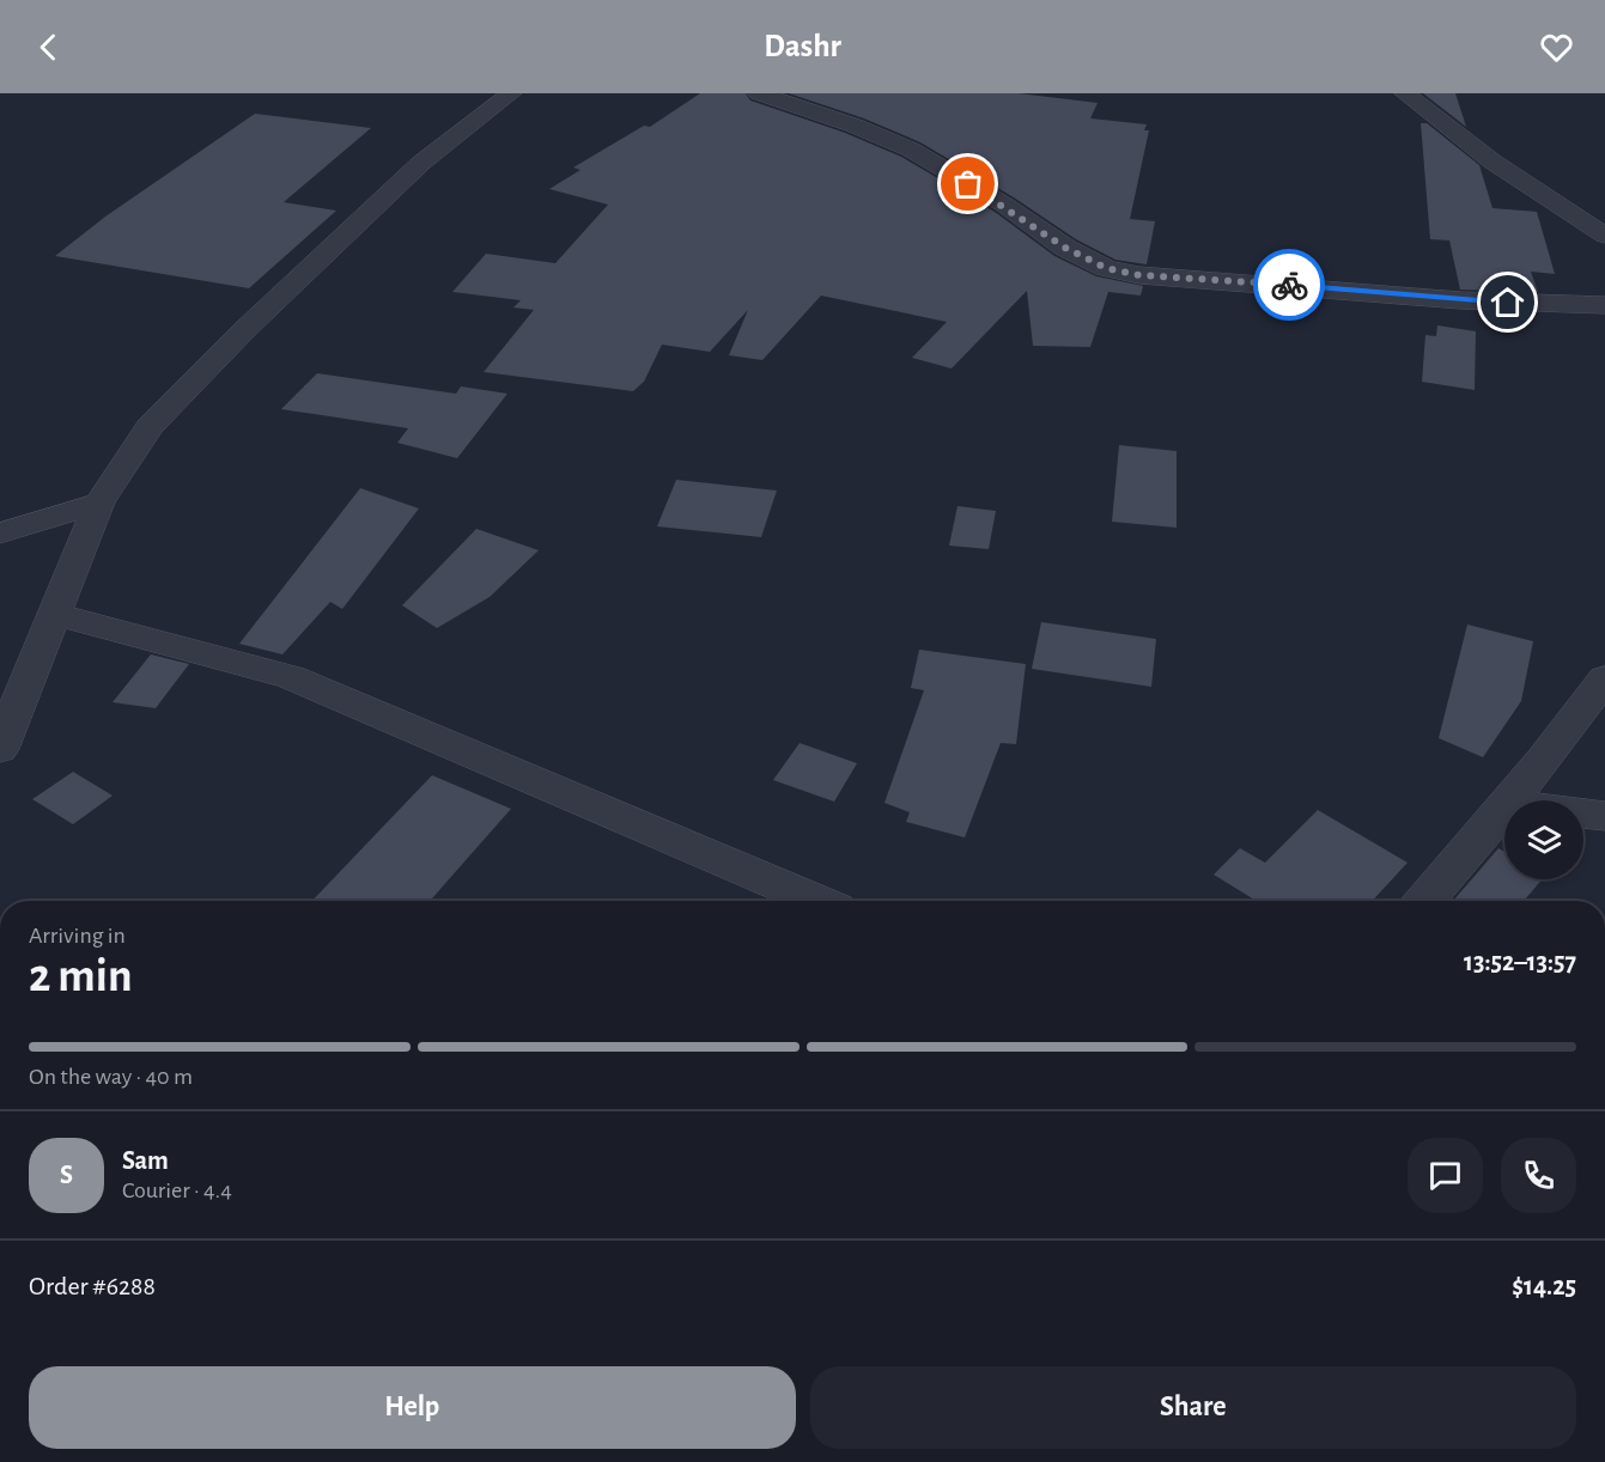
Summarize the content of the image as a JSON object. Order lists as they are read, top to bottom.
{
  "page": {
    "header": "Dashr",
    "heading": ["2 min", "Arriving in", "13:52–13:57"],
    "panel": [
      "Sam",
      "Courier · 4.4",
      "Order #6288",
      "$14.25"
    ],
    "bar": "On the way · 40 m",
    "round": "S",
    "buttons": ["Help", "Share"]
  }
}
